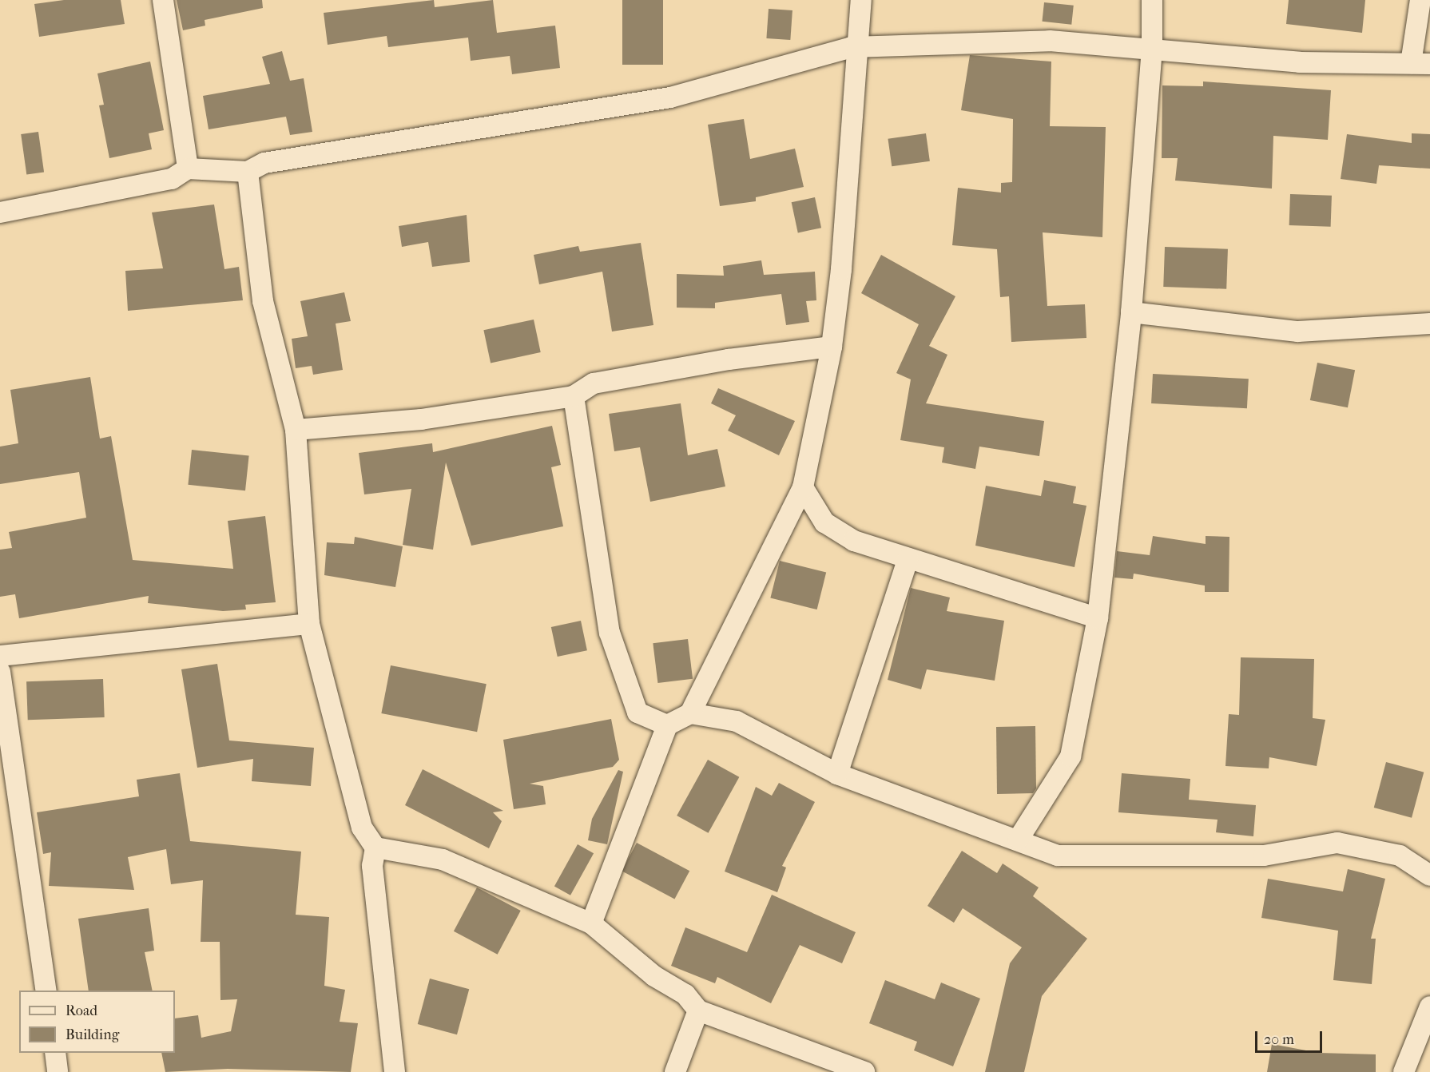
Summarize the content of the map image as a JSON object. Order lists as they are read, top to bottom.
{
  "legend": ["Road", "Building"],
  "scale_bar": "20 m"
}
